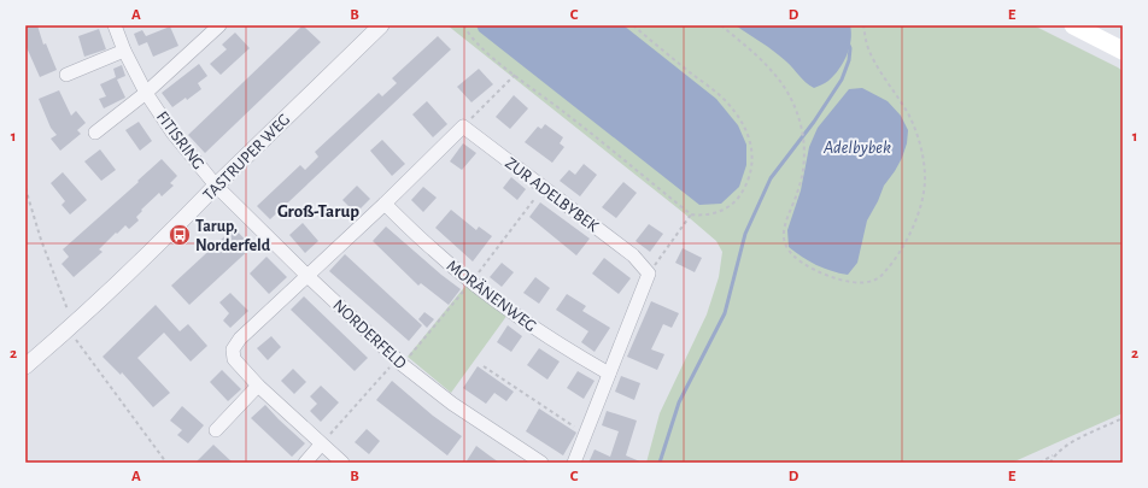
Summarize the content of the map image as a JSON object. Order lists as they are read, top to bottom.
{
  "streets": {
    "street": [
      "FITISRING",
      "TASTRUPER WEG",
      "ZUR ADELBYBEK",
      "MORÄNENWEG",
      "NORDERFELD"
    ]
  },
  "crossings": [
    ["FITISRING", "TASTRUPER WEG"],
    ["FITISRING", "NORDERFELD"],
    ["TASTRUPER WEG", "NORDERFELD"]
  ],
  "districts": ["Groß-Tarup"],
  "water": ["Adelbybek"],
  "places": {
    "bus stop": ["Tarup, Norderfeld"]
  },
  "grid": {
    "columns": [
      "A",
      "B",
      "C",
      "D",
      "E"
    ],
    "rows": ["1", "2"]
  }
}
